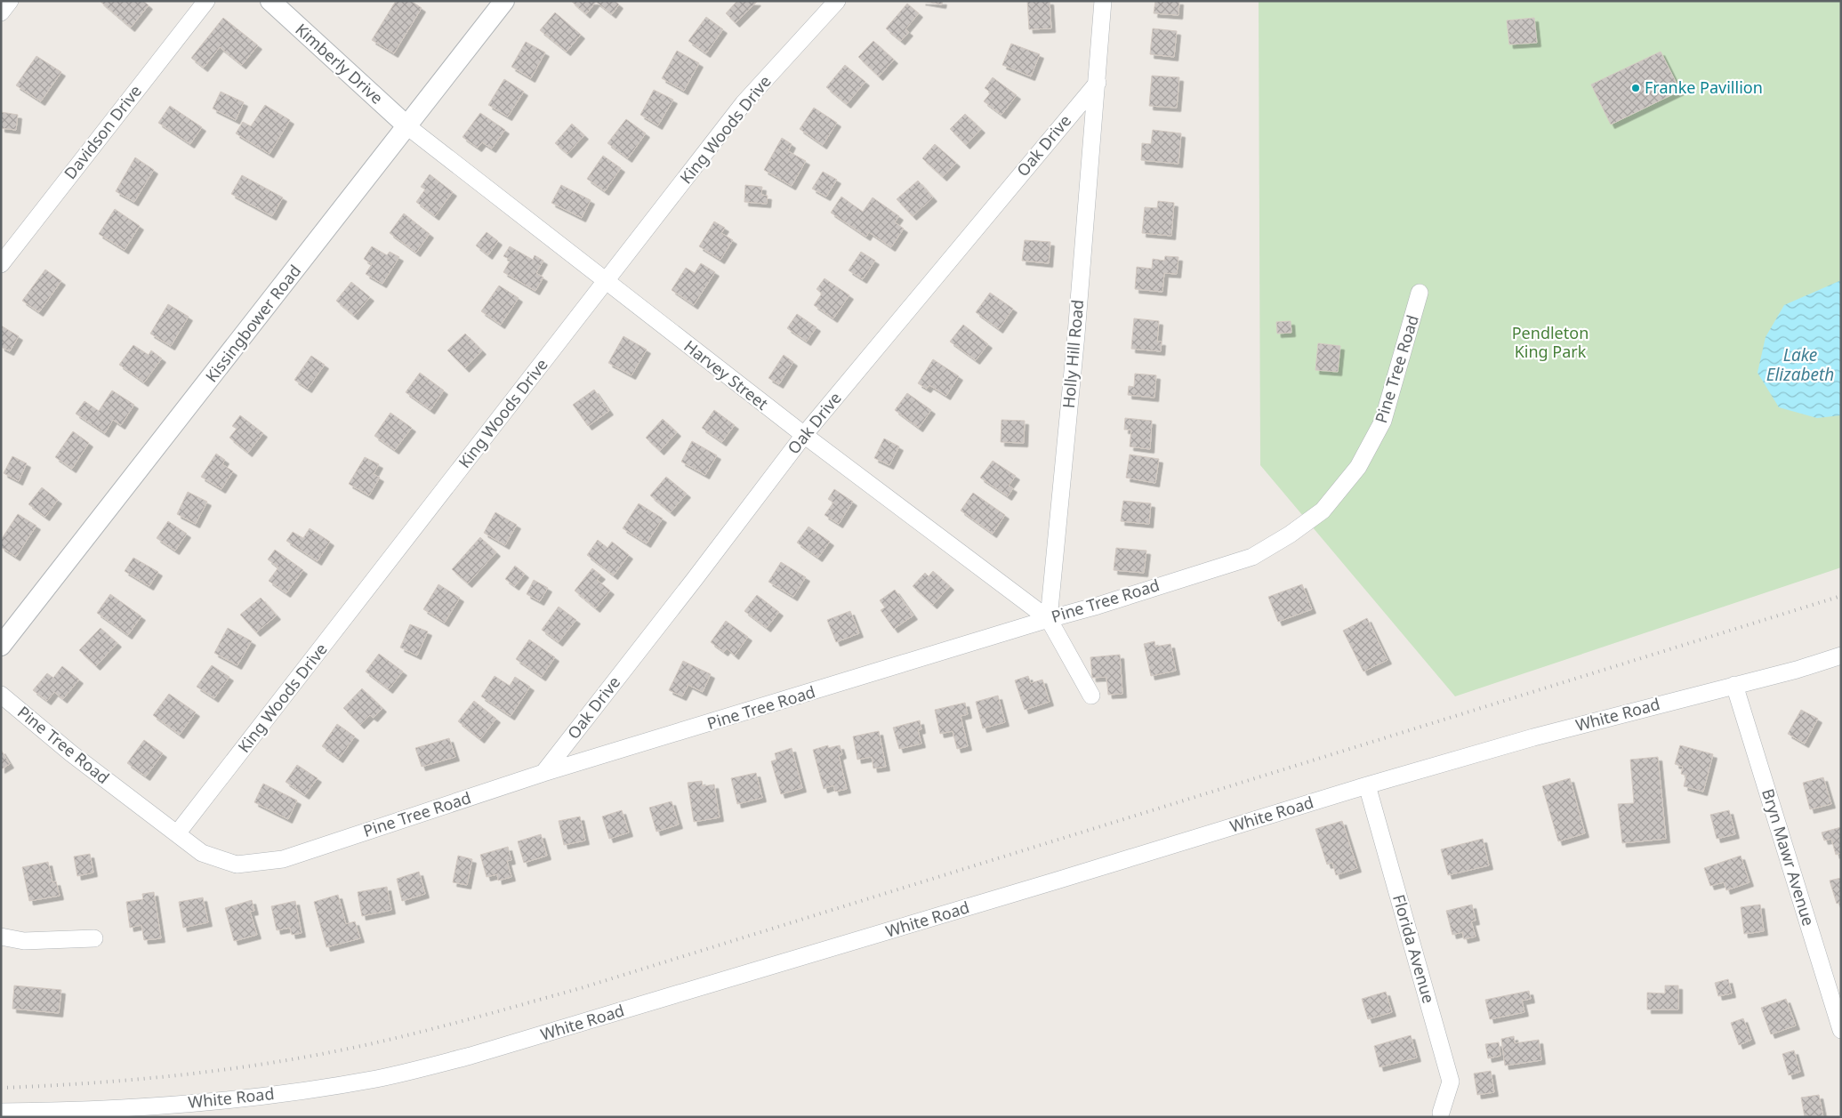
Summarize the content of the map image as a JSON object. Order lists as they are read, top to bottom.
{
  "streets": {
    "street": [
      "Kimberly Drive",
      "King Woods Drive",
      "Davidson Drive",
      "Oak Drive",
      "Kissingbower Road",
      "Holly Hill Road",
      "Pine Tree Road",
      "Harvey Street",
      "White Road",
      "Bryn Mawr Avenue",
      "Florida Avenue"
    ]
  },
  "crossings": [
    ["Kimberly Drive", "Kissingbower Road"],
    ["Kimberly Drive", "Harvey Street"],
    ["King Woods Drive", "Pine Tree Road"],
    ["King Woods Drive", "Harvey Street"],
    ["Oak Drive", "Holly Hill Road"],
    ["Oak Drive", "Pine Tree Road"],
    ["Oak Drive", "Harvey Street"],
    ["Kissingbower Road", "Harvey Street"],
    ["Holly Hill Road", "Pine Tree Road"],
    ["Holly Hill Road", "Harvey Street"],
    ["Pine Tree Road", "Harvey Street"],
    ["White Road", "Bryn Mawr Avenue"],
    ["White Road", "Florida Avenue"]
  ],
  "water": ["Lake Elizabeth"],
  "parks": ["Pendleton King Park"],
  "places": ["Franke Pavillion"]
}
